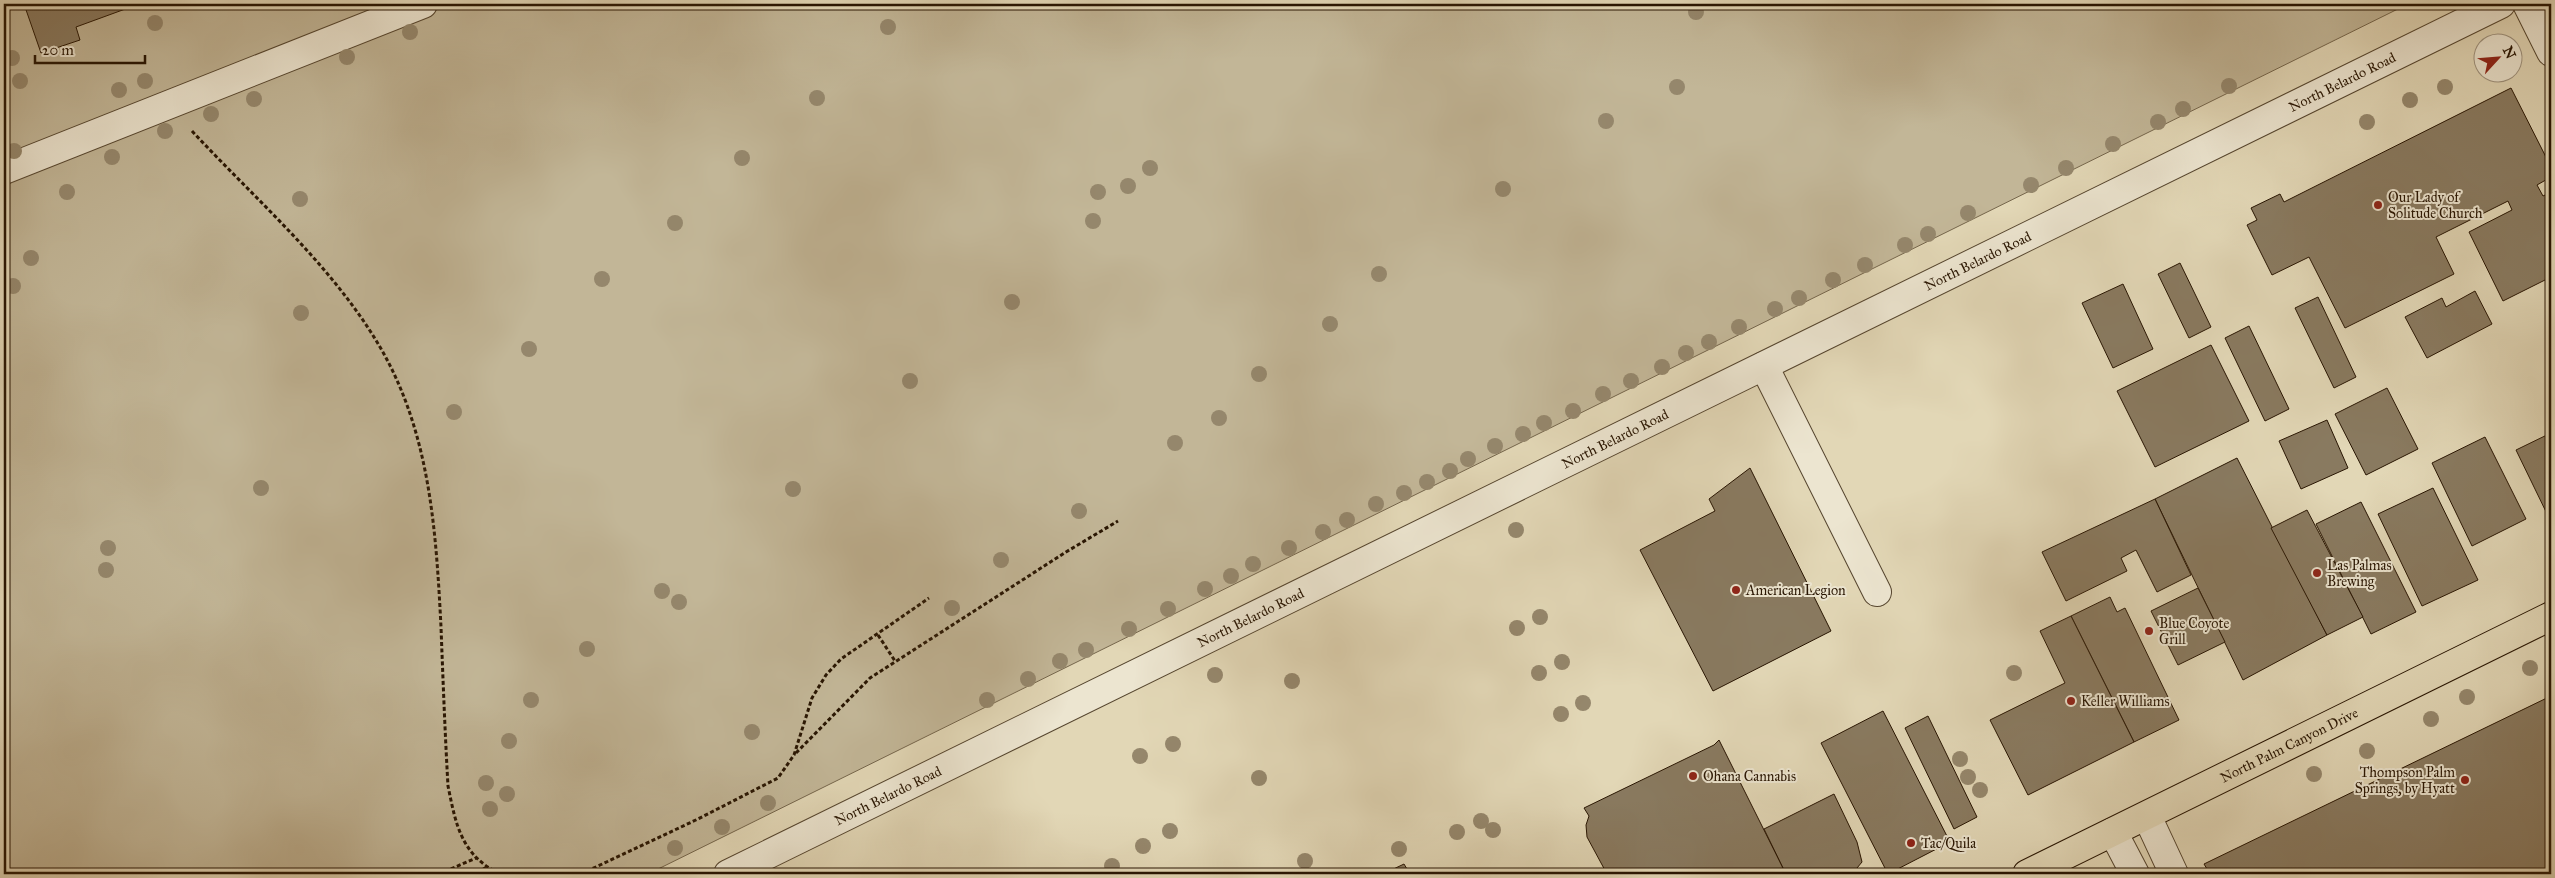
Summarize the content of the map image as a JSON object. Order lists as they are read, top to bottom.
{
  "streets": {
    "main road": ["North Palm Canyon Drive"],
    "street": ["North Belardo Road"]
  },
  "places": [
    "Our Lady of Solitude Church",
    "Las Palmas Brewing",
    "American Legion",
    "Blue Coyote Grill",
    "Keller Williams",
    "Ohana Cannabis",
    "Thompson Palm Springs, by Hyatt",
    "Tac/Quila"
  ],
  "scale_bar": "20 m",
  "north": "top right"
}
